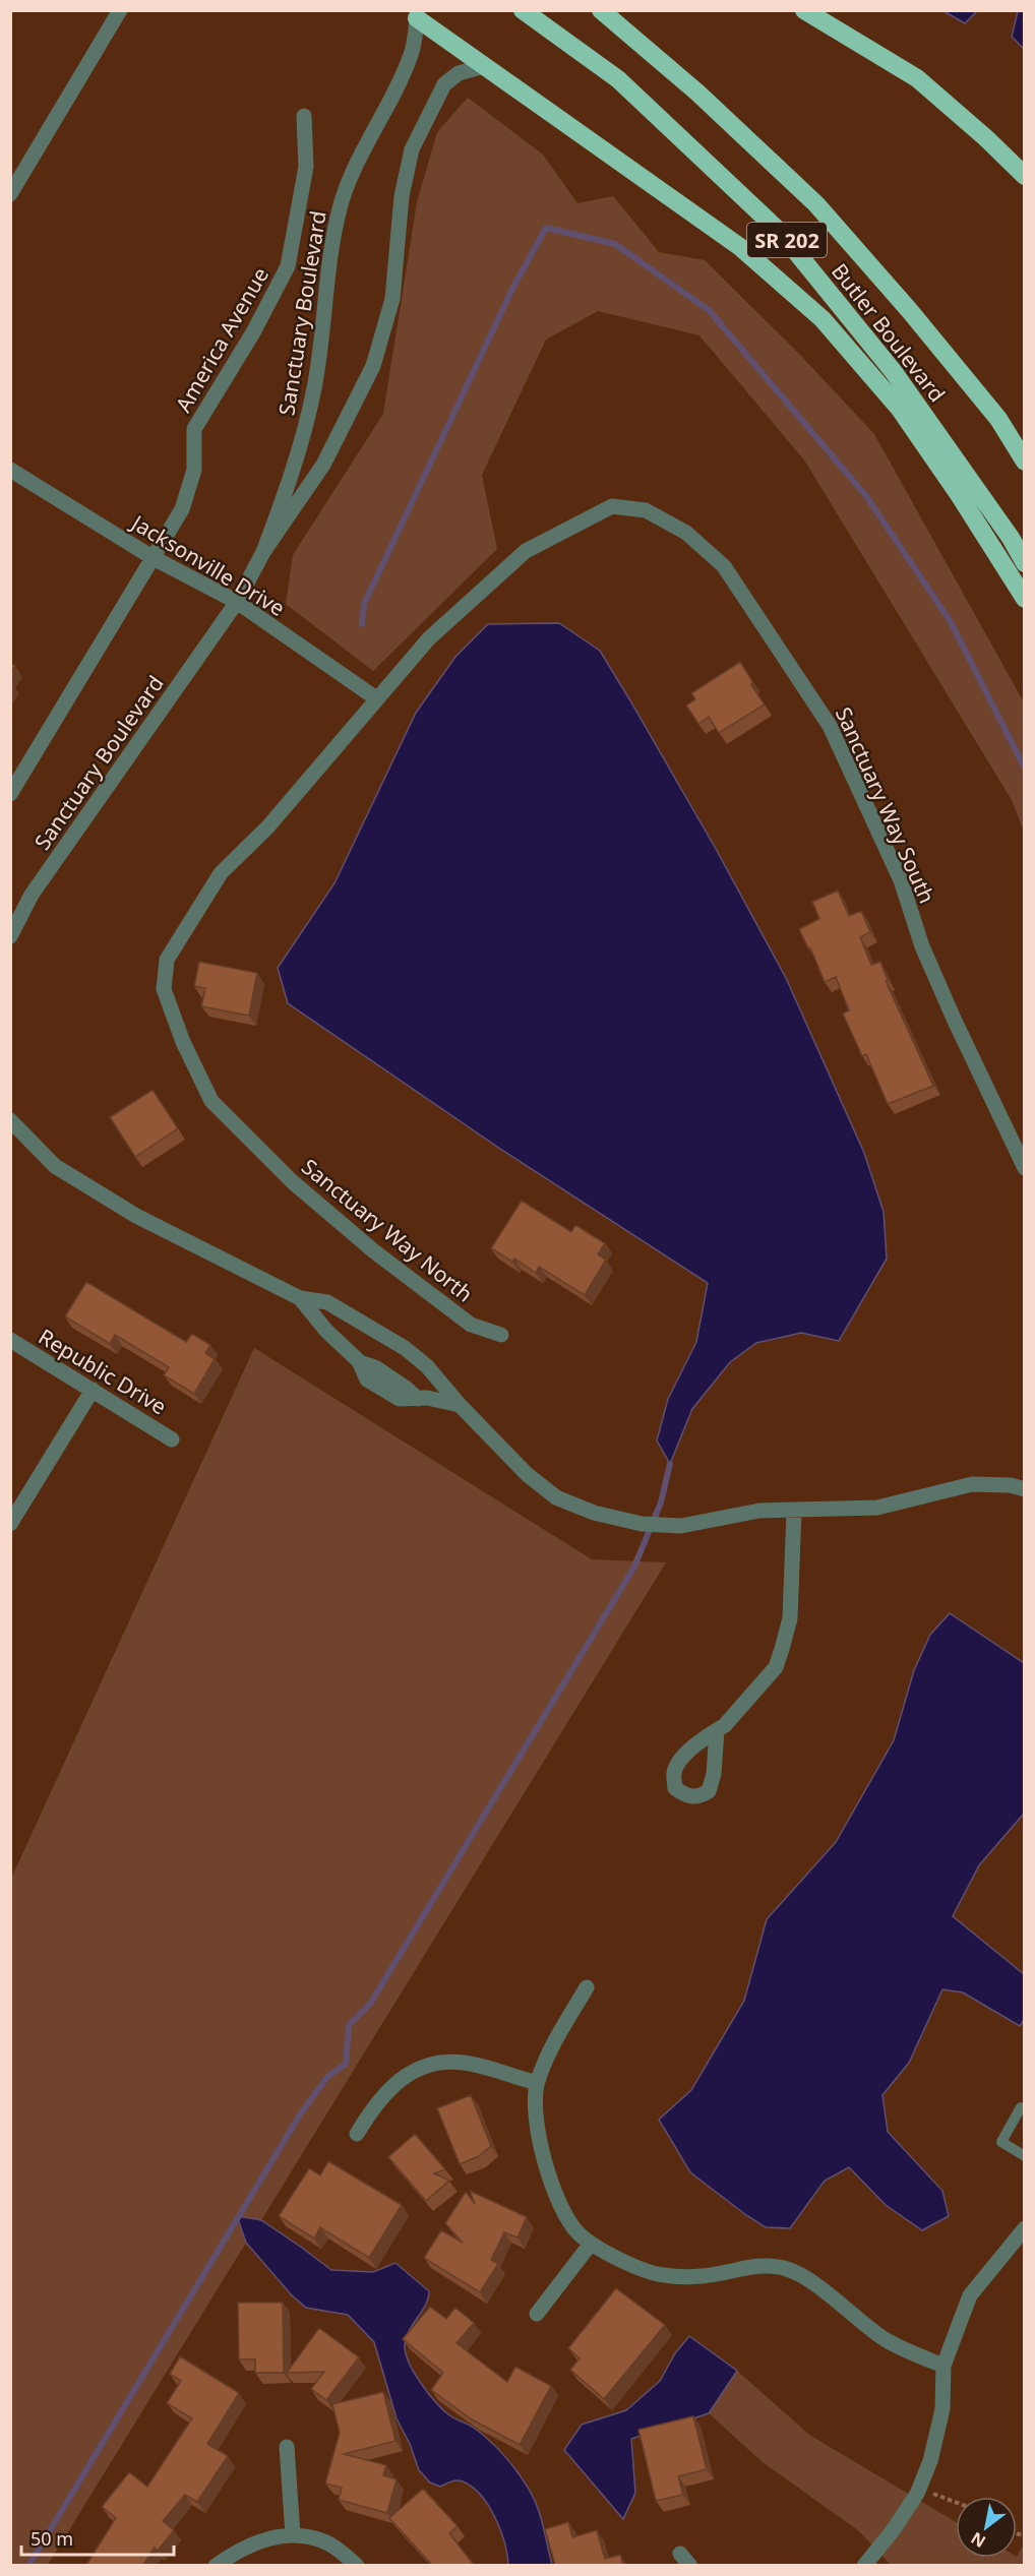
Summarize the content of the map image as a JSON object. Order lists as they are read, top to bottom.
{
  "streets": {
    "highway": ["SR 202", "Butler Boulevard"],
    "street": [
      "Sanctuary Boulevard",
      "America Avenue",
      "Jacksonville Drive",
      "Sanctuary Way South",
      "Sanctuary Way North",
      "Republic Drive"
    ]
  },
  "crossings": [
    ["Sanctuary Boulevard", "Jacksonville Drive"],
    ["America Avenue", "Jacksonville Drive"],
    ["Jacksonville Drive", "Sanctuary Way South"],
    ["Jacksonville Drive", "Sanctuary Way North"],
    ["Sanctuary Way South", "Sanctuary Way North"]
  ],
  "scale_bar": "50 m",
  "north": "bottom left"
}
